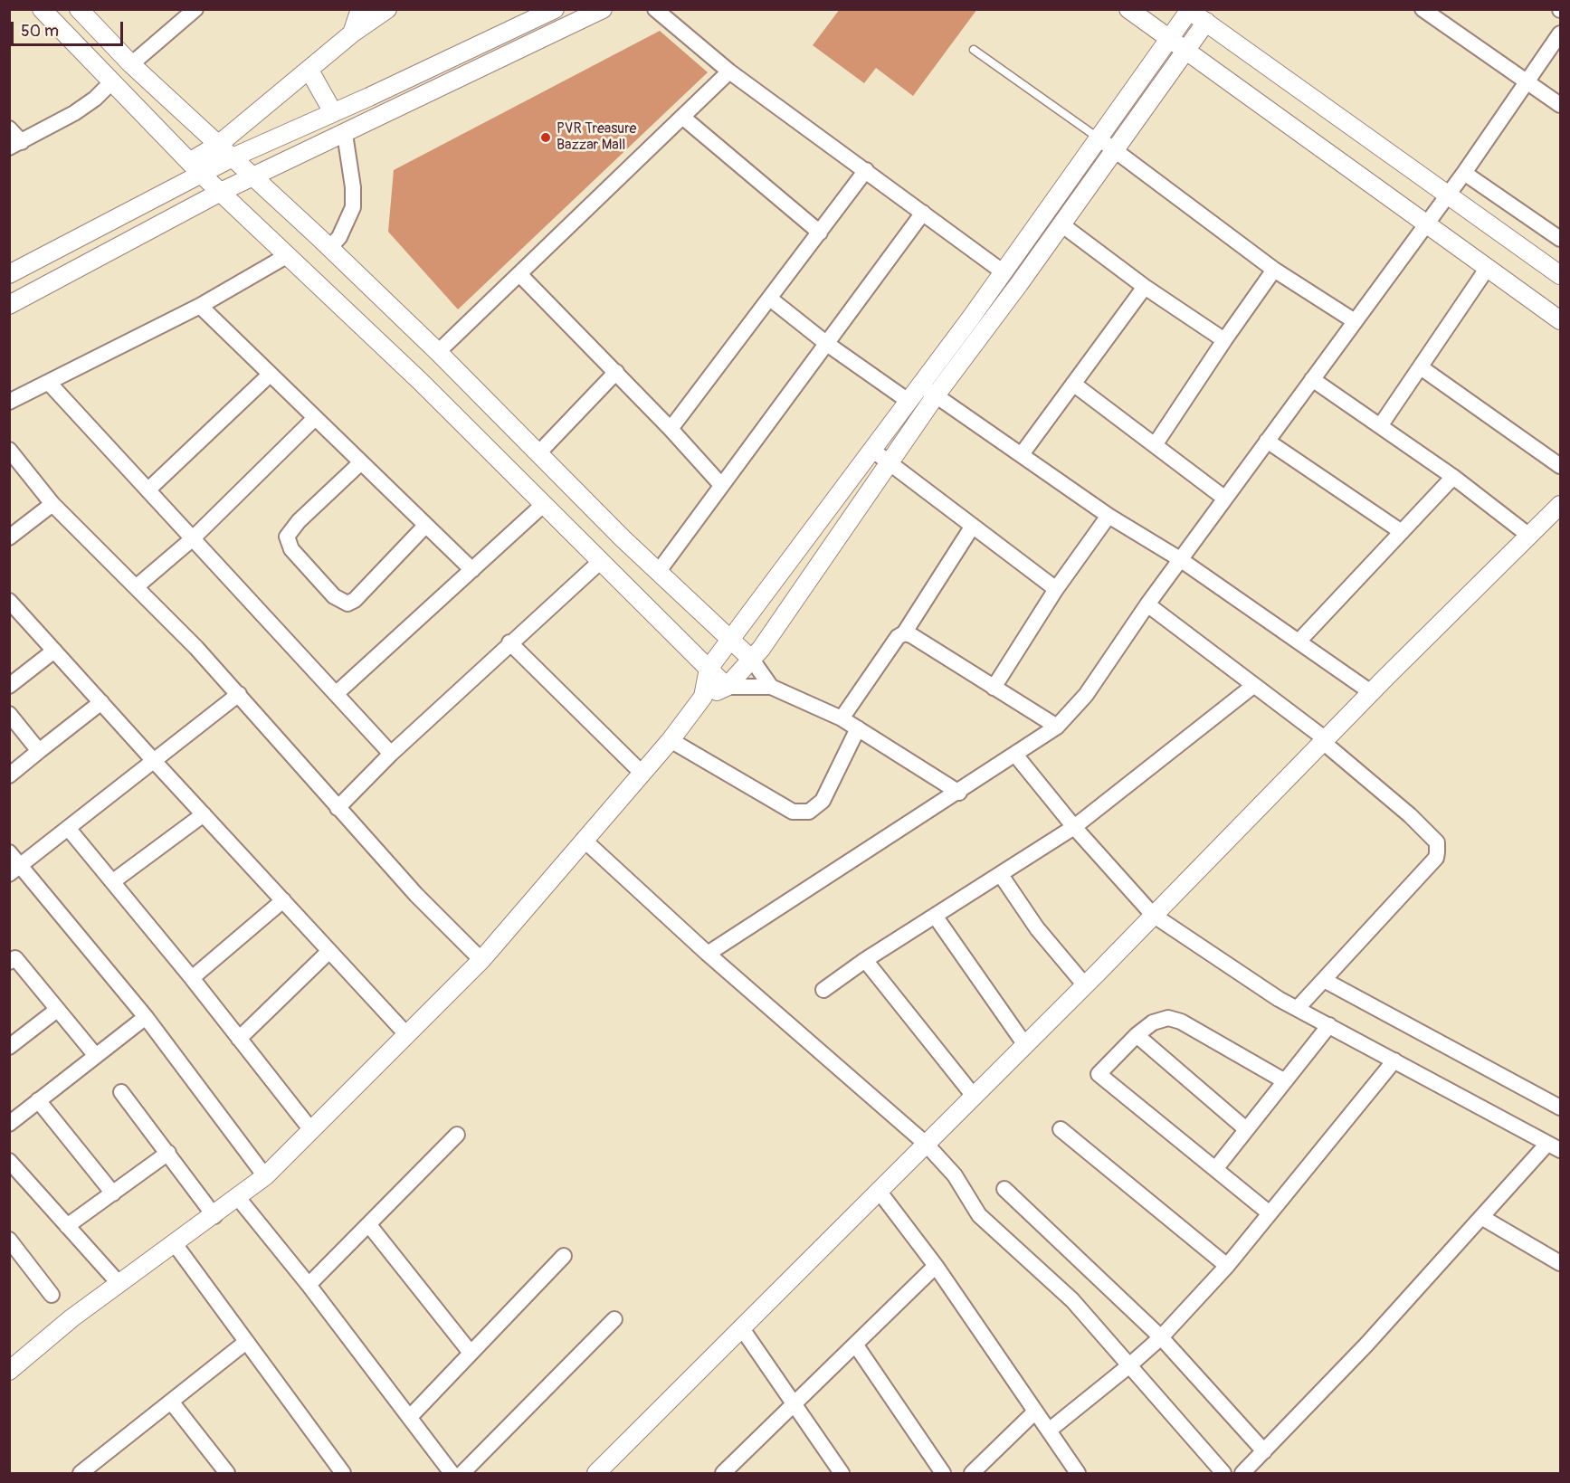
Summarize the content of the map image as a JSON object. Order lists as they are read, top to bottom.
{
  "places": ["PVR Treasure Bazzar Mall"],
  "scale_bar": "50 m"
}
